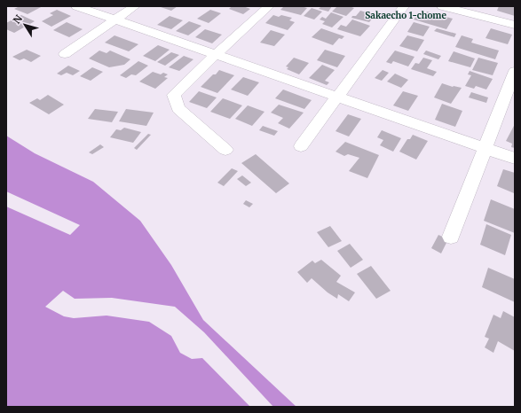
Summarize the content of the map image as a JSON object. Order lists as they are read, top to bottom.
{
  "districts": ["Sakaecho 1-chome"],
  "north": "top left"
}
